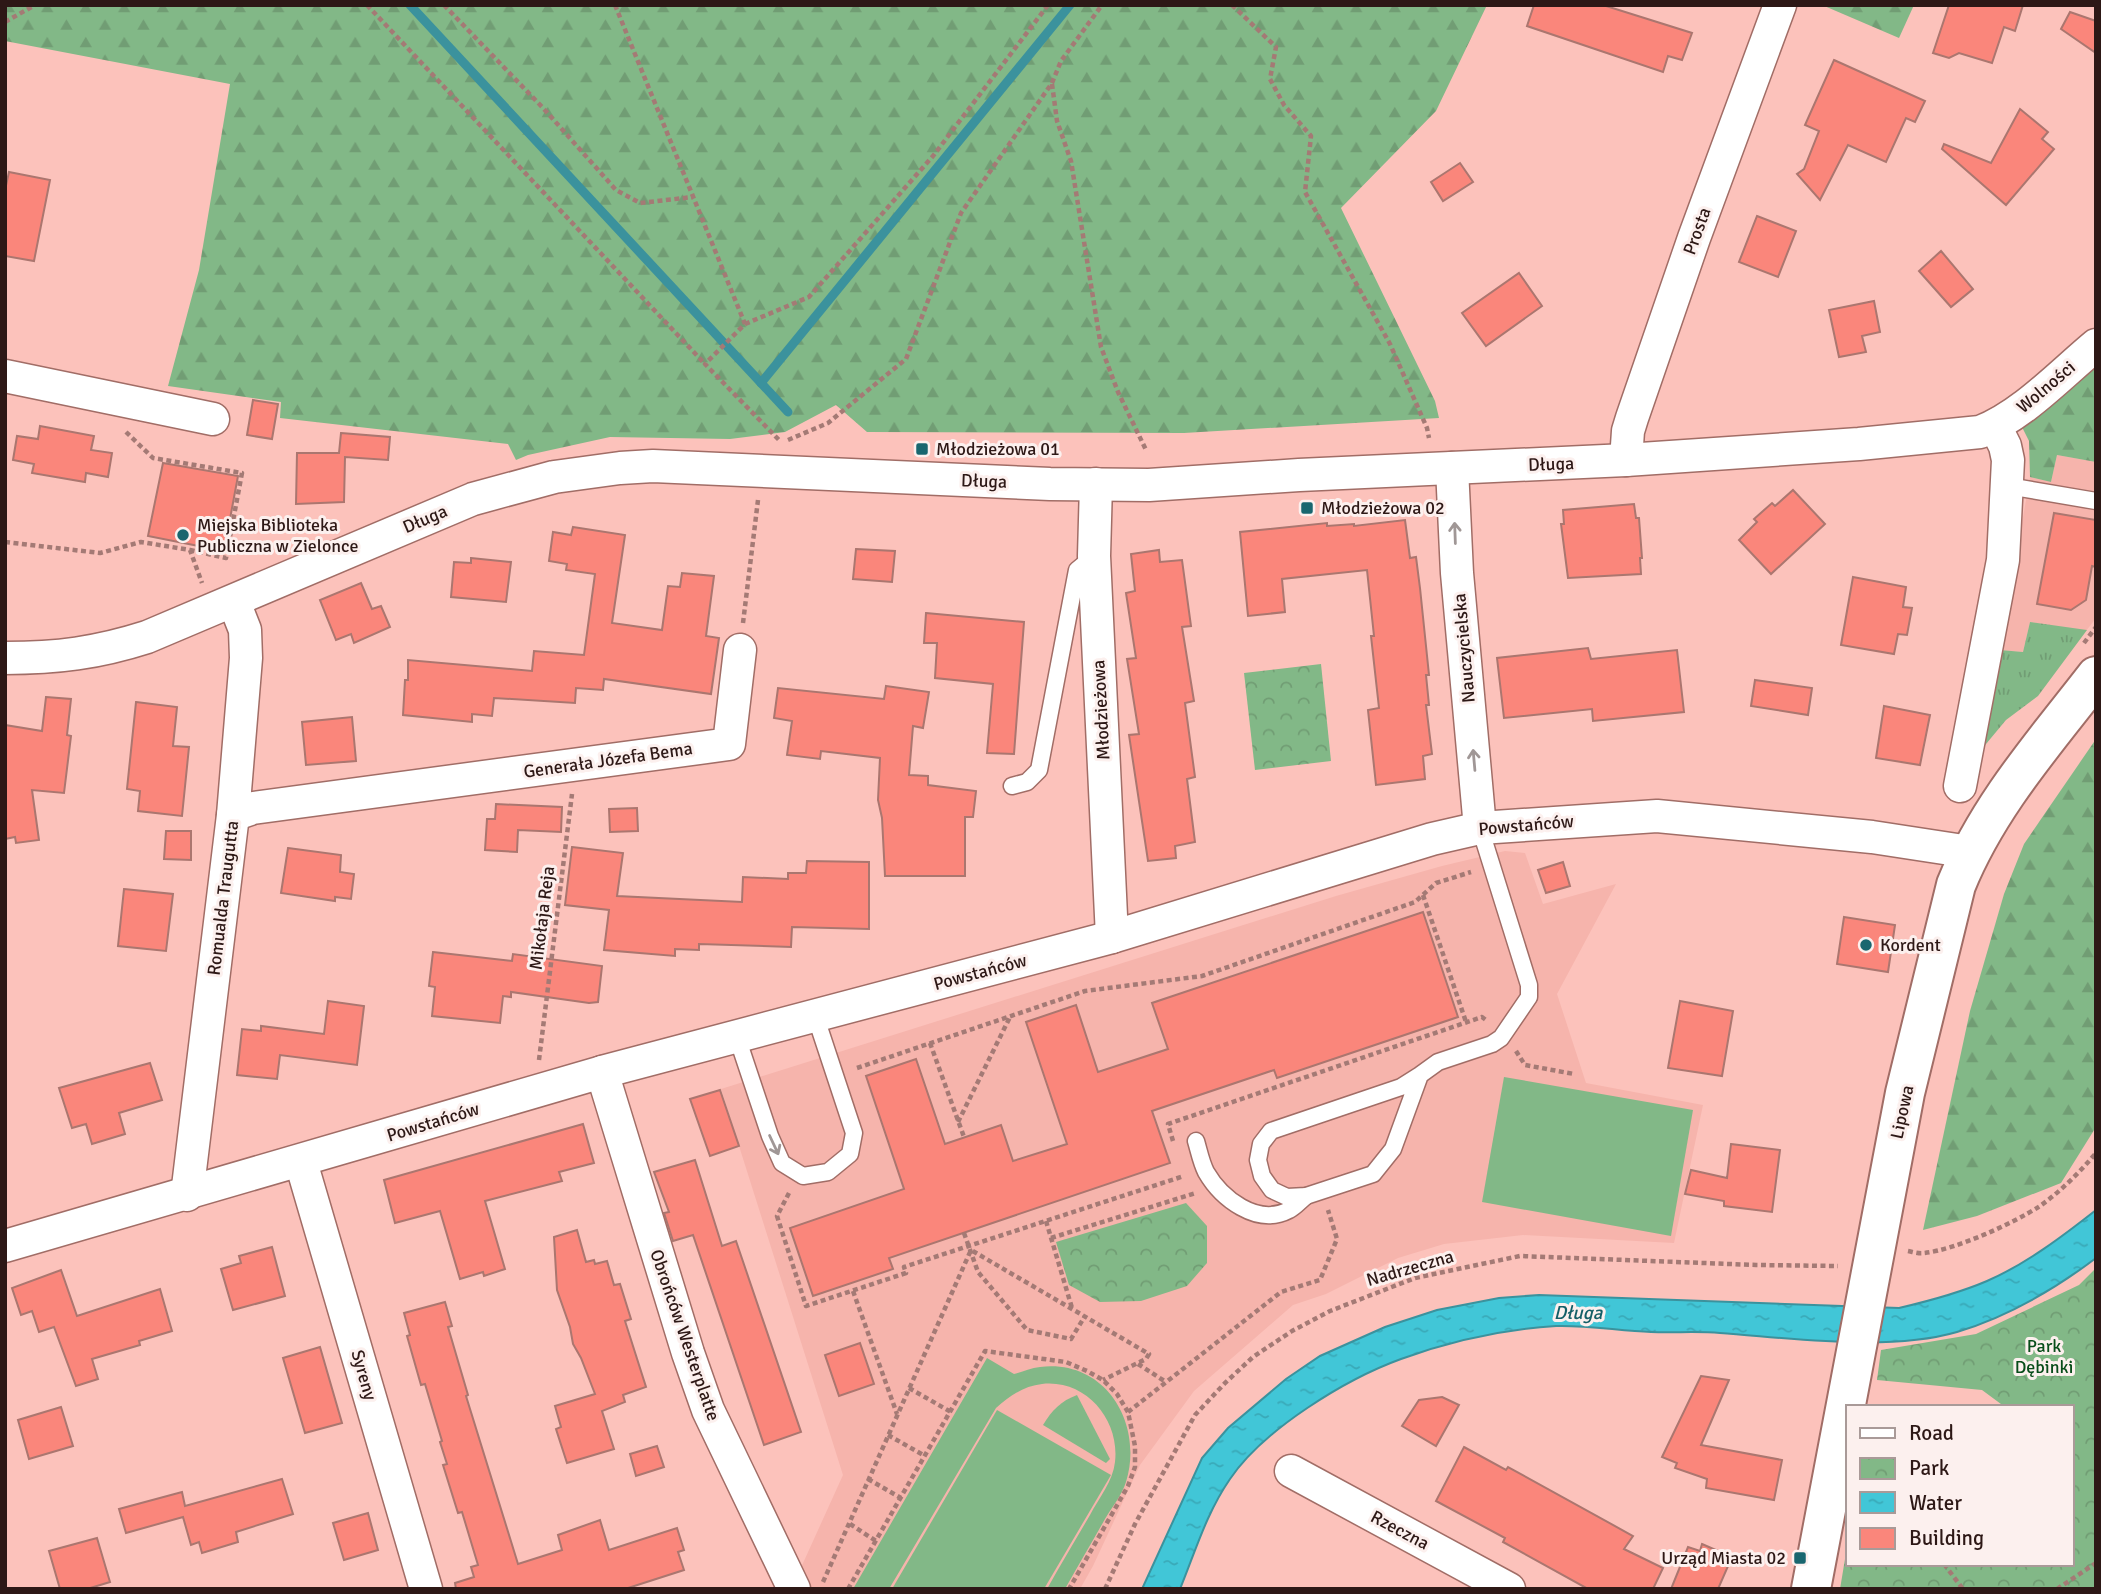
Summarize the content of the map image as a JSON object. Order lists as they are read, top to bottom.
{
  "streets": {
    "street": [
      "Prosta",
      "Wolności",
      "Długa",
      "Nauczycielska",
      "Młodzieżowa",
      "Generała Józefa Bema",
      "Powstańców",
      "Romualda Traugutta",
      "Lipowa",
      "Obrońców Westerplatte",
      "Syreny",
      "Rzeczna"
    ],
    "path": ["Mikołaja Reja", "Nadrzeczna"]
  },
  "crossings": [
    ["Prosta", "Długa"],
    ["Wolności", "Długa"],
    ["Długa", "Nauczycielska"],
    ["Długa", "Młodzieżowa"],
    ["Długa", "Romualda Traugutta"],
    ["Nauczycielska", "Powstańców"],
    ["Młodzieżowa", "Powstańców"],
    ["Generała Józefa Bema", "Romualda Traugutta"],
    ["Generała Józefa Bema", "Mikołaja Reja"],
    ["Powstańców", "Romualda Traugutta"],
    ["Powstańców", "Lipowa"],
    ["Powstańców", "Obrońców Westerplatte"],
    ["Powstańców", "Syreny"],
    ["Lipowa", "Nadrzeczna"]
  ],
  "one_way": ["Nauczycielska"],
  "water": ["Długa"],
  "parks": ["Park Dębinki"],
  "places": {
    "transit": ["Młodzieżowa 01", "Młodzieżowa 02", "Urząd Miasta 02"],
    "other": ["Miejska Biblioteka Publiczna w Zielonce", "Kordent"]
  },
  "legend": [
    "Road",
    "Park",
    "Water",
    "Building"
  ]
}
